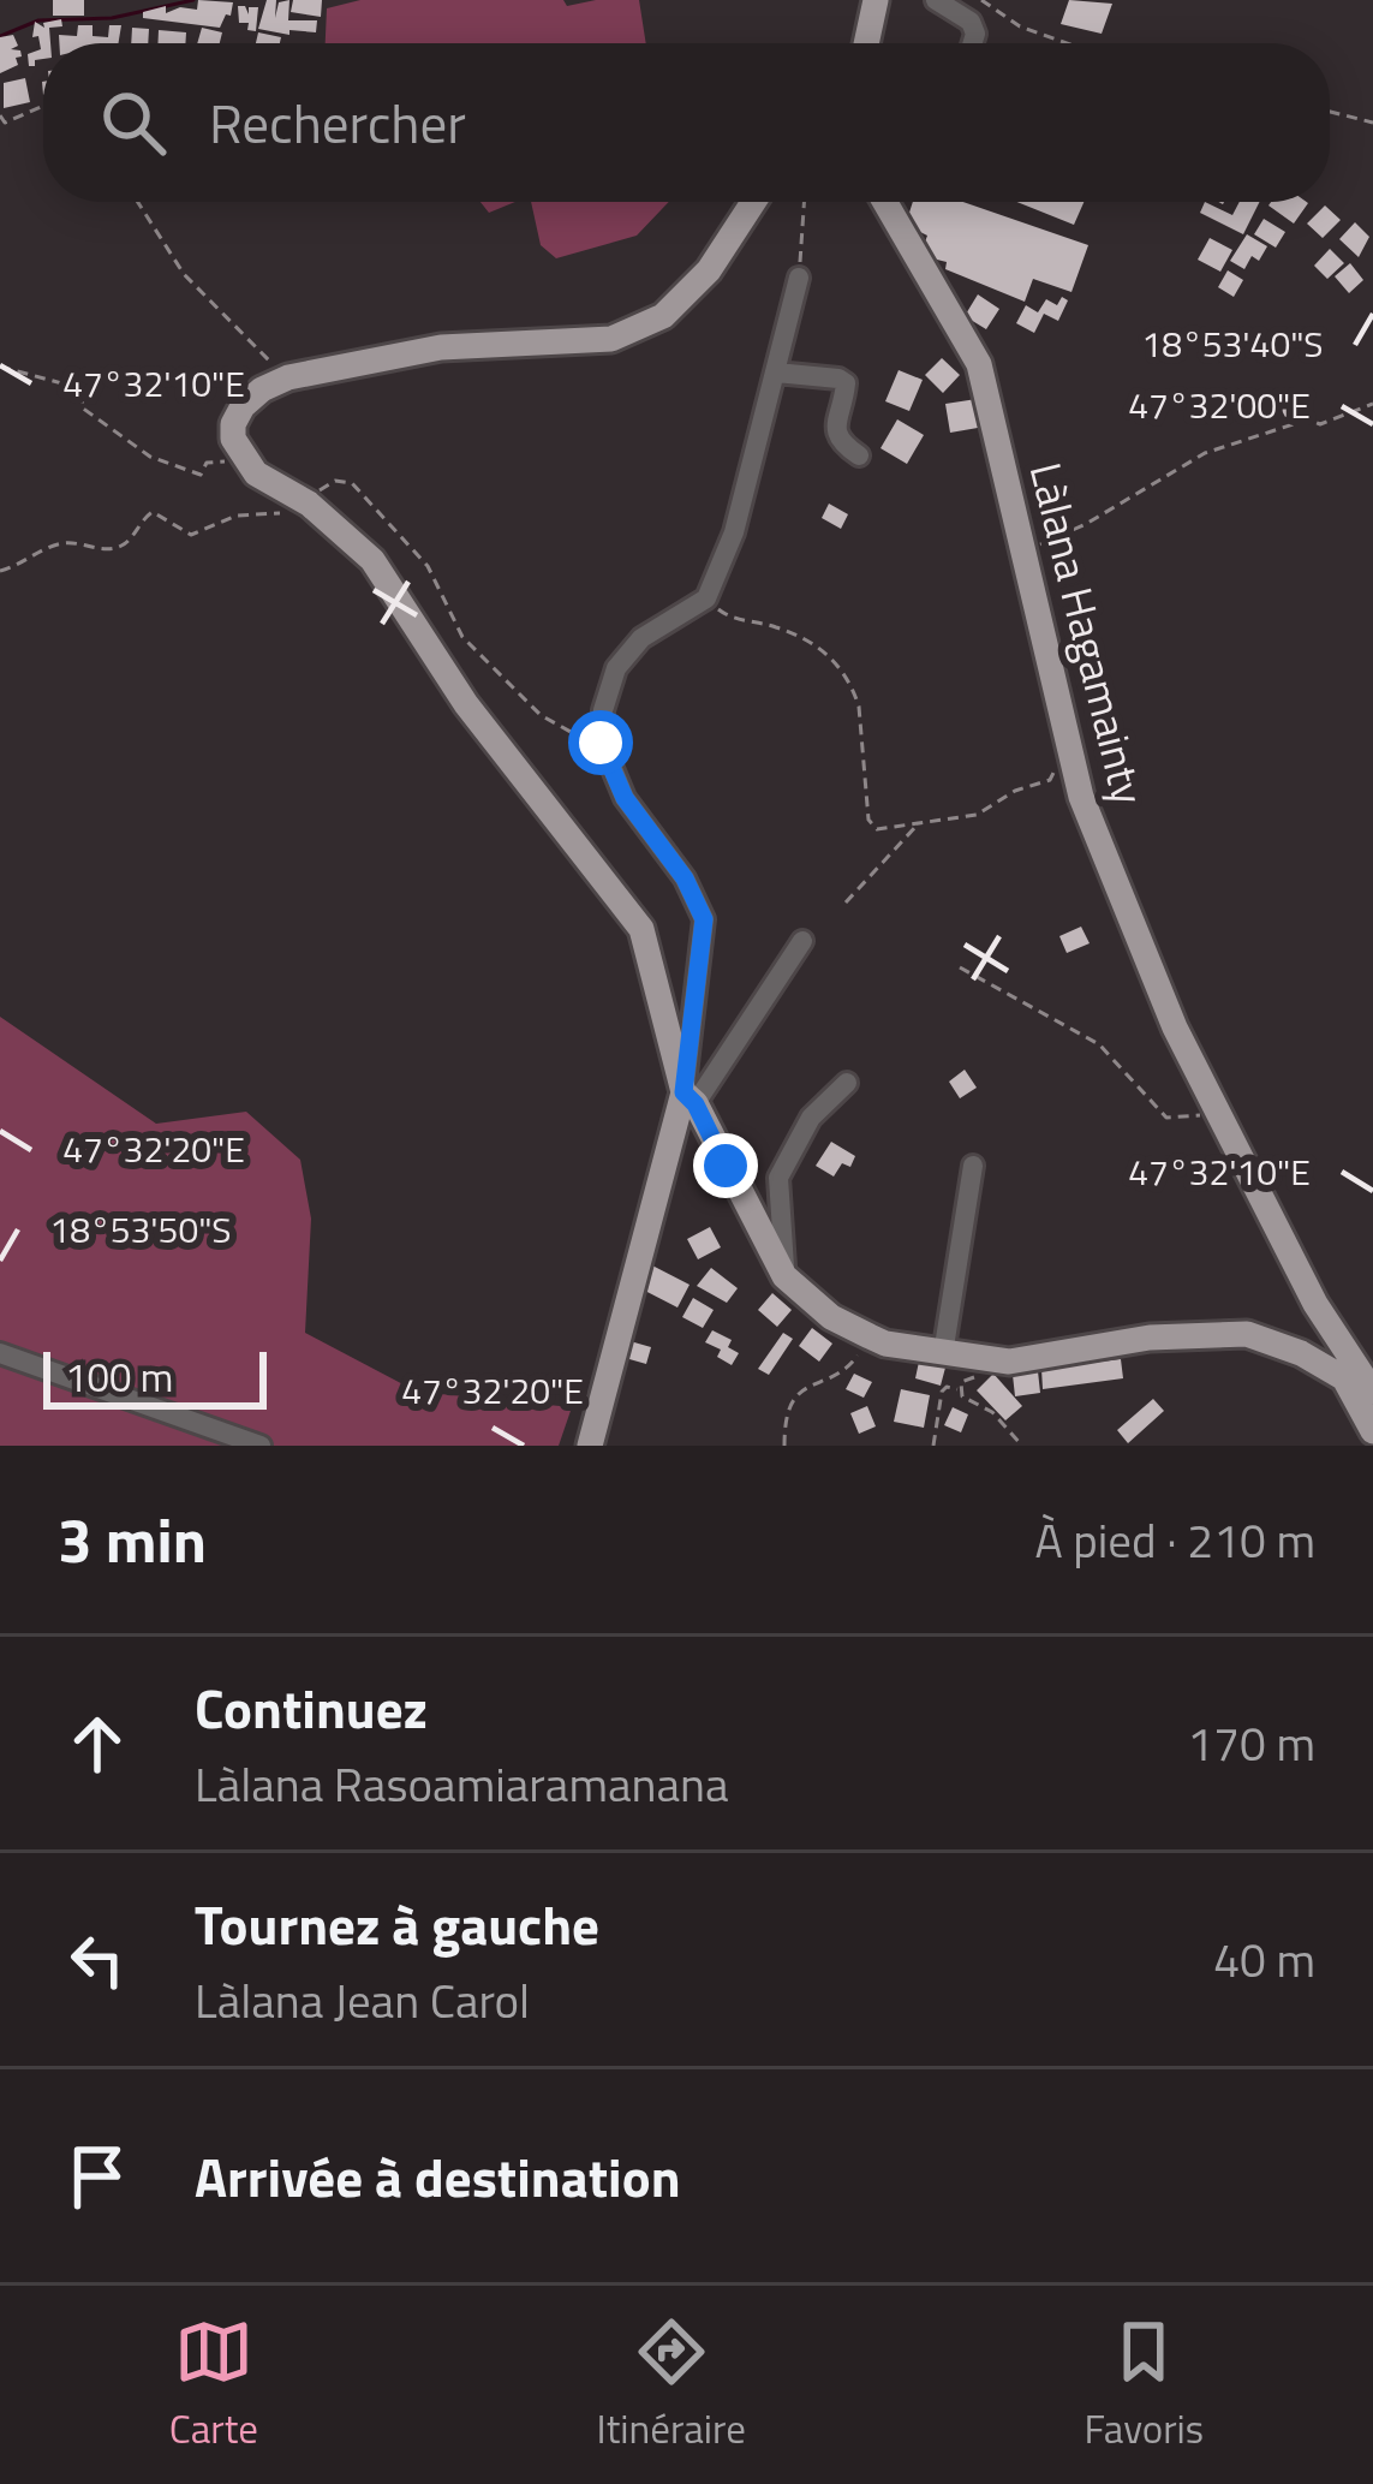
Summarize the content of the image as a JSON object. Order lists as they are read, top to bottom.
{
  "streets": {
    "main road": ["Làlana Hagamainty"]
  },
  "scale_bar": "100 m",
  "page": {
    "search": "Rechercher",
    "scale": "100 m",
    "heading": ["3 min", "À pied · 210 m"],
    "list": [
      ["Continuez", "Làlana Rasoamiaramanana", "170 m"],
      ["Tournez à gauche", "Làlana Jean Carol", "40 m"],
      "Arrivée à destination"
    ],
    "nav": ["Carte", "Itinéraire", "Favoris"]
  },
  "coordinates": [
    "18°53'40\"S",
    "47°32'10\"E",
    "47°32'00\"E",
    "47°32'20\"E",
    "18°53'50\"S"
  ]
}
